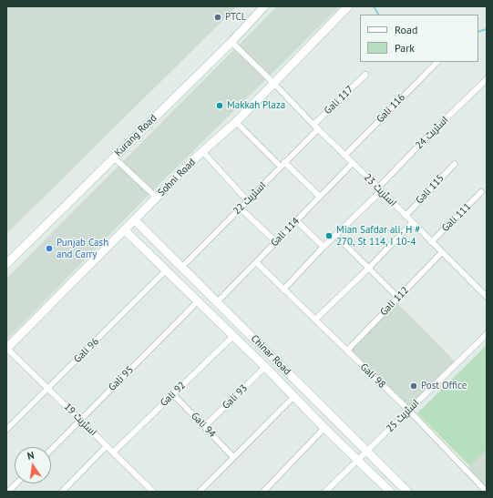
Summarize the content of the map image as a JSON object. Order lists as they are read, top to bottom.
{
  "streets": {
    "street": [
      "Gali 117",
      "Gali 116",
      "اسٹریٹ 24",
      "Kurang Road",
      "Sohni Road",
      "Gali 115",
      "اسٹریٹ 23",
      "اسٹریٹ 22",
      "Gali 111",
      "Gali 114",
      "Gali 112",
      "Gali 96",
      "Chinar Road",
      "Gali 98",
      "Gali 95",
      "Gali 92",
      "Gali 93",
      "اسٹریٹ 25",
      "اسٹریٹ 19",
      "Gali 94"
    ]
  },
  "crossings": [
    ["Gali 117", "اسٹریٹ 23"],
    ["Gali 117", "اسٹریٹ 22"],
    ["Gali 116", "اسٹریٹ 23"],
    ["اسٹریٹ 24", "اسٹریٹ 23"],
    ["اسٹریٹ 24", "Gali 98"],
    ["Kurang Road", "اسٹریٹ 23"],
    ["Sohni Road", "اسٹریٹ 23"],
    ["Sohni Road", "Chinar Road"],
    ["Sohni Road", "اسٹریٹ 19"],
    ["Gali 115", "اسٹریٹ 23"],
    ["اسٹریٹ 23", "اسٹریٹ 22"],
    ["اسٹریٹ 23", "Gali 111"],
    ["اسٹریٹ 23", "Gali 114"],
    ["اسٹریٹ 23", "Gali 112"],
    ["اسٹریٹ 22", "Chinar Road"],
    ["Gali 114", "Chinar Road"],
    ["Gali 114", "Gali 98"],
    ["Gali 112", "Gali 98"],
    ["Gali 96", "Chinar Road"],
    ["Gali 96", "اسٹریٹ 19"],
    ["Chinar Road", "Gali 95"],
    ["Chinar Road", "Gali 92"],
    ["Chinar Road", "Gali 93"],
    ["Chinar Road", "اسٹریٹ 25"],
    ["Gali 98", "اسٹریٹ 25"],
    ["Gali 95", "اسٹریٹ 19"],
    ["Gali 92", "اسٹریٹ 19"],
    ["Gali 92", "Gali 94"],
    ["Gali 93", "Gali 94"]
  ],
  "places": [
    "PTCL",
    "Makkah Plaza",
    "Mian Safdar ali, H # 270, St 114, I 10-4",
    "Punjab Cash and Carry",
    "Post Office"
  ],
  "legend": ["Road", "Park"],
  "north": "top"
}
